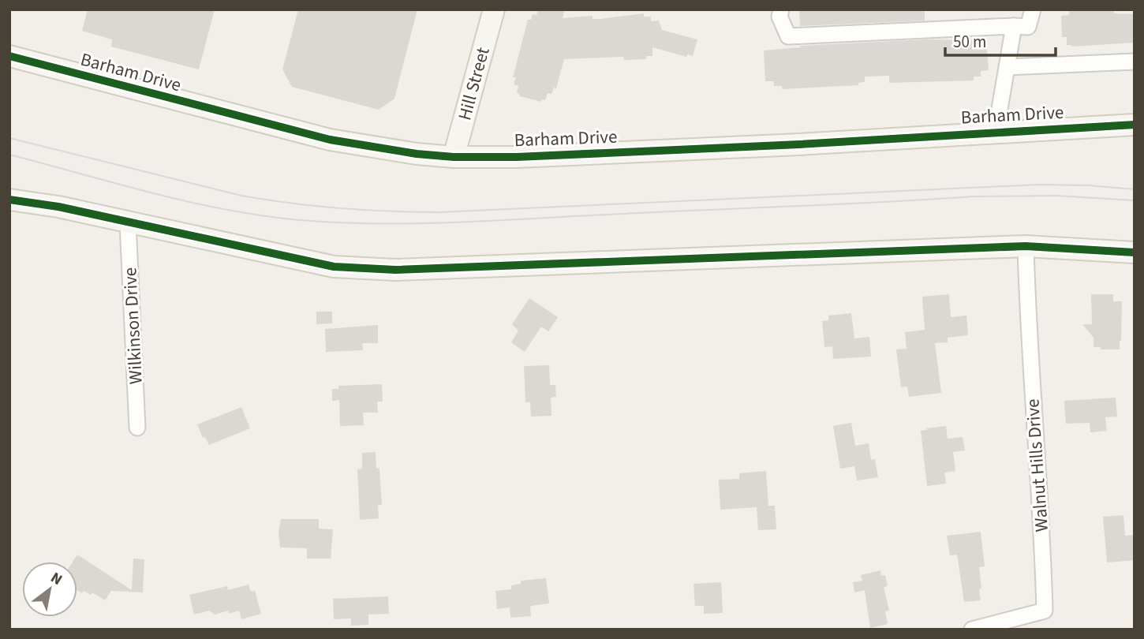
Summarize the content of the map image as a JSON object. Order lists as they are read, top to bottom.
{
  "streets": {
    "street": [
      "Barham Drive",
      "Hill Street",
      "Wilkinson Drive",
      "Walnut Hills Drive"
    ]
  },
  "crossings": [
    ["Barham Drive", "Hill Street"]
  ],
  "scale_bar": "50 m",
  "north": "top right"
}
